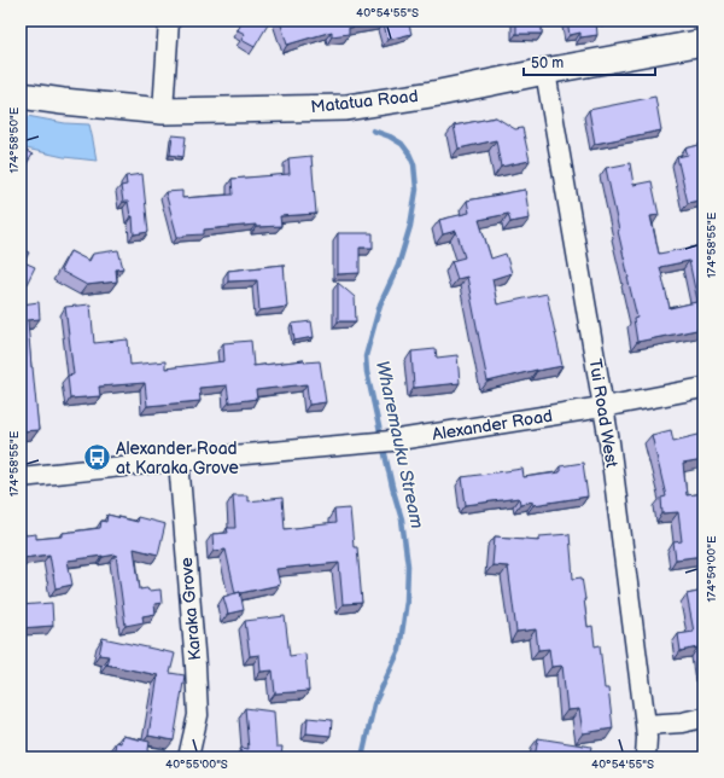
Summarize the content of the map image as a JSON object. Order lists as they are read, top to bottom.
{
  "streets": {
    "main road": ["Matatua Road"],
    "street": ["Tui Road West", "Alexander Road", "Karaka Grove"]
  },
  "crossings": [
    ["Matatua Road", "Tui Road West"],
    ["Tui Road West", "Alexander Road"],
    ["Alexander Road", "Karaka Grove"]
  ],
  "water": ["Wharemauku Stream"],
  "places": {
    "bus stop": ["Alexander Road at Karaka Grove"]
  },
  "scale_bar": "50 m",
  "coordinates": [
    "40°54'55\"S",
    "174°58'50\"E",
    "174°58'55\"E",
    "174°59'00\"E",
    "40°55'00\"S"
  ]
}
